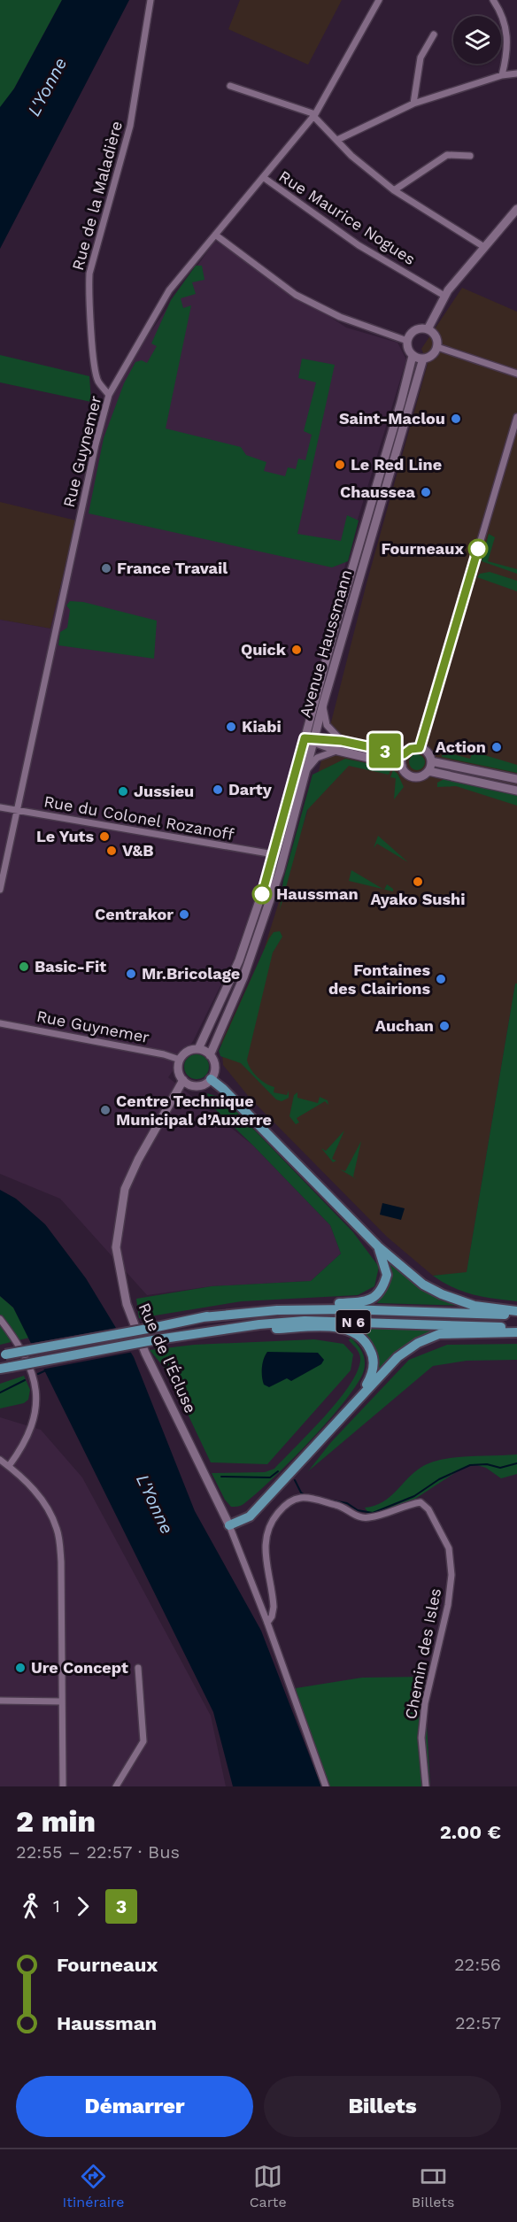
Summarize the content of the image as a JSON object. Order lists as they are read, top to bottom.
{
  "streets": {
    "main road": ["N 6"],
    "street": [
      "Rue de la Maladière",
      "Rue Maurice Nogues",
      "Rue Guynemer",
      "Avenue Haussmann",
      "Rue du Colonel Rozanoff",
      "Rue de l'Écluse",
      "Chemin des Isles"
    ]
  },
  "crossings": [
    ["Rue de la Maladière", "Rue Guynemer"],
    ["Rue Maurice Nogues", "Rue Guynemer"],
    ["Rue Guynemer", "Avenue Haussmann"],
    ["Rue Guynemer", "Rue du Colonel Rozanoff"],
    ["Rue Guynemer", "Rue de l'Écluse"],
    ["Avenue Haussmann", "Rue du Colonel Rozanoff"],
    ["Avenue Haussmann", "Rue de l'Écluse"]
  ],
  "water": ["L'Yonne"],
  "places": [
    "Saint-Maclou",
    "Le Red Line",
    "Chaussea",
    "Fourneaux",
    "France Travail",
    "Quick",
    "Kiabi",
    "Action",
    "Darty",
    "Jussieu",
    "Le Yuts",
    "V&B",
    "Ayako Sushi",
    "Haussman",
    "Centrakor",
    "Basic-Fit",
    "Mr.Bricolage",
    "Fontaines des Clairions",
    "Auchan",
    "Centre Technique Municipal d’Auxerre",
    "Ure Concept"
  ],
  "lines": ["bus line 3"],
  "page": {
    "on_map": "3",
    "heading": ["2 min", "22:55 – 22:57 · Bus", "2.00 €"],
    "legs": ["1", "3"],
    "list": [
      {
        "name": "Fourneaux",
        "value": "22:56"
      },
      {
        "name": "Haussman",
        "value": "22:57"
      }
    ],
    "buttons": ["Démarrer", "Billets"],
    "tabs": ["Itinéraire", "Carte", "Billets"]
  }
}
